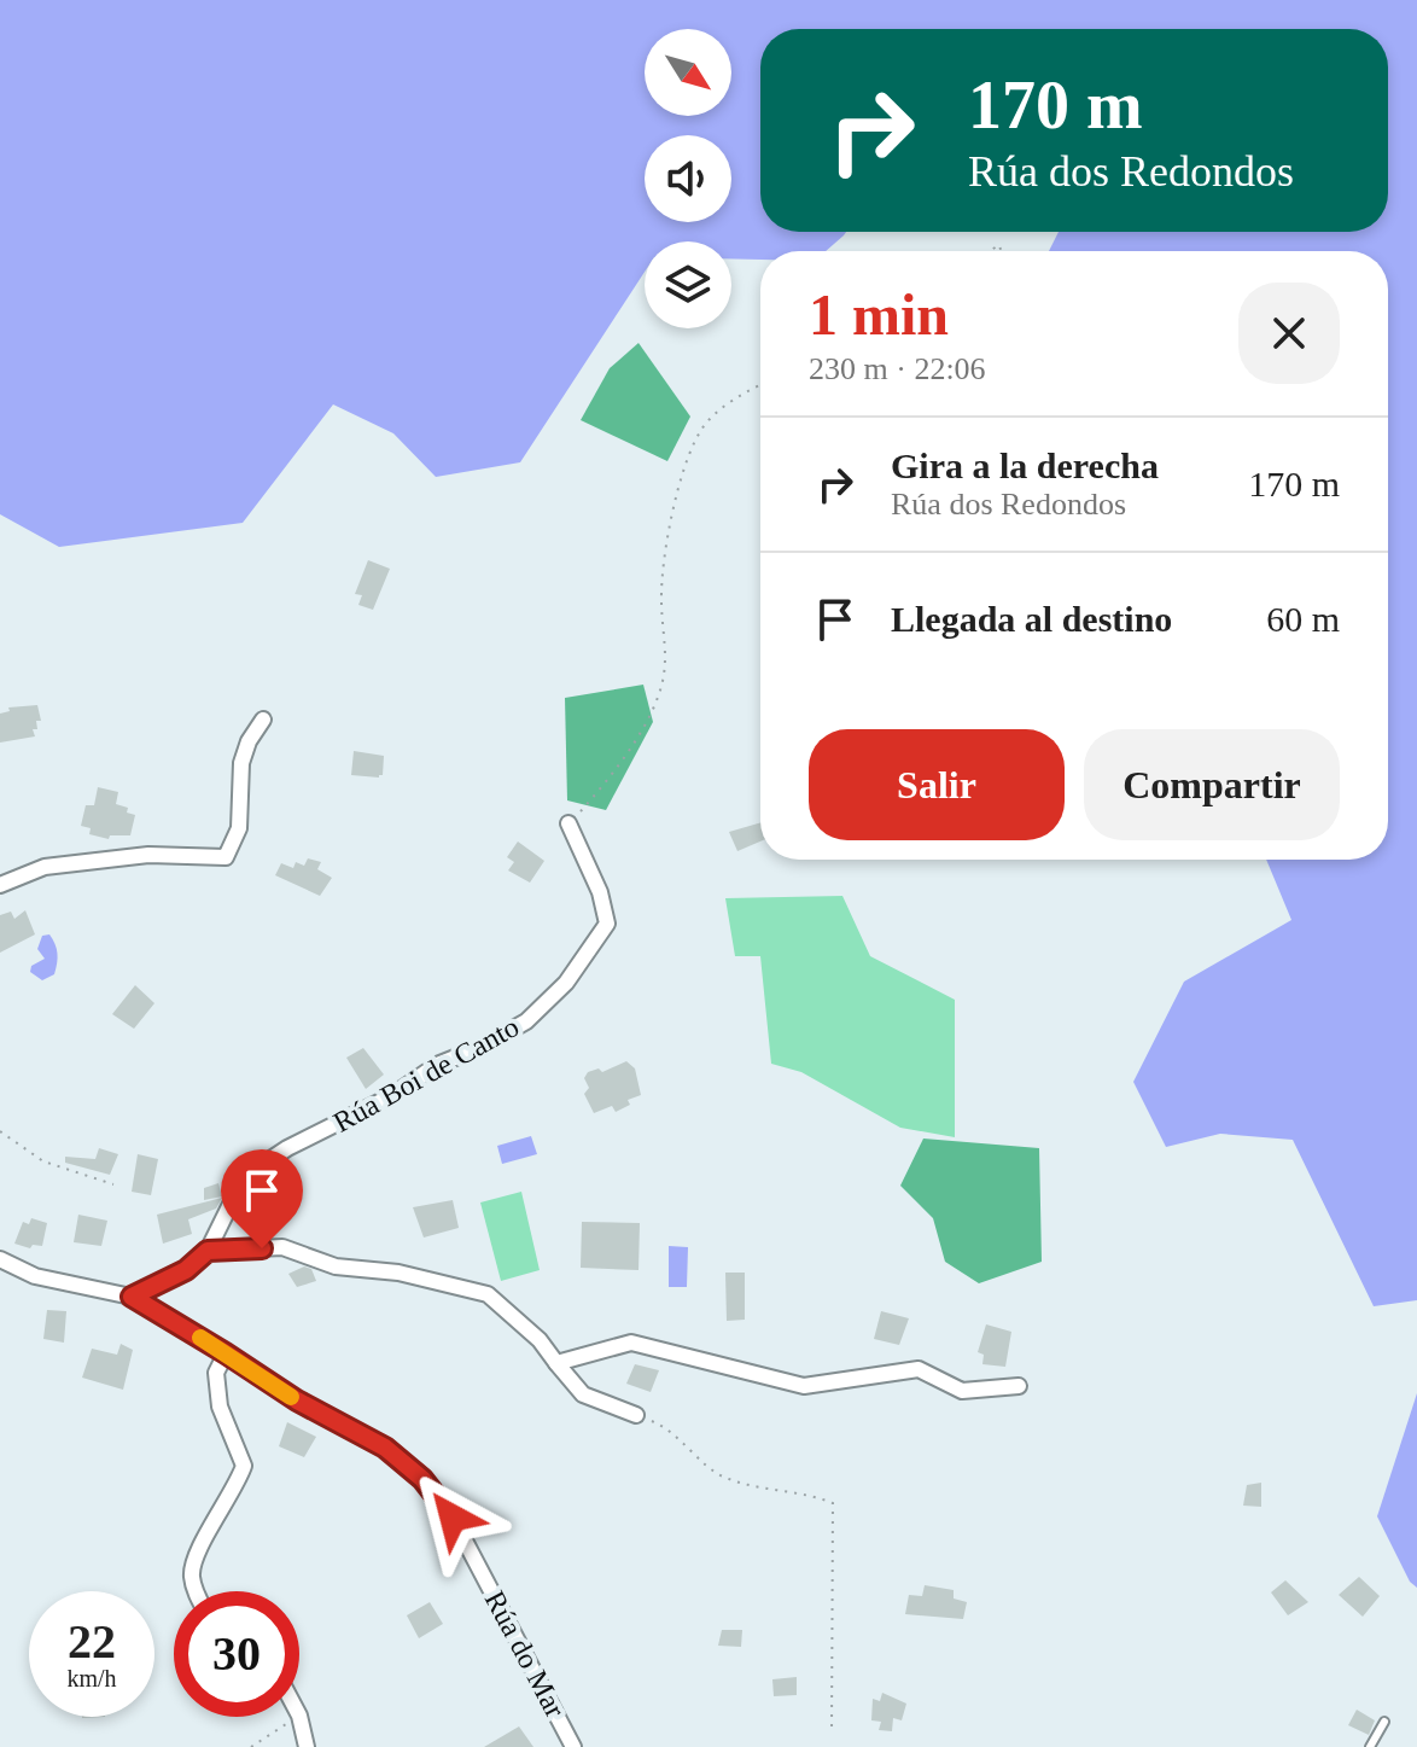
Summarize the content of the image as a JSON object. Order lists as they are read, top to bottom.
{
  "streets": {
    "street": ["Rúa Boi de Canto", "Rúa do Mar"]
  },
  "north": "bottom right",
  "page": {
    "turn": ["170 m", "Rúa dos Redondos"],
    "heading": ["1 min", "230 m · 22:06"],
    "list": [
      {
        "name": "Gira a la derecha",
        "note": "Rúa dos Redondos",
        "value": "170 m"
      },
      {
        "name": "Llegada al destino",
        "value": "60 m"
      }
    ],
    "buttons": ["Salir", "Compartir"],
    "speed": "22 km/h",
    "limit": "30"
  }
}
